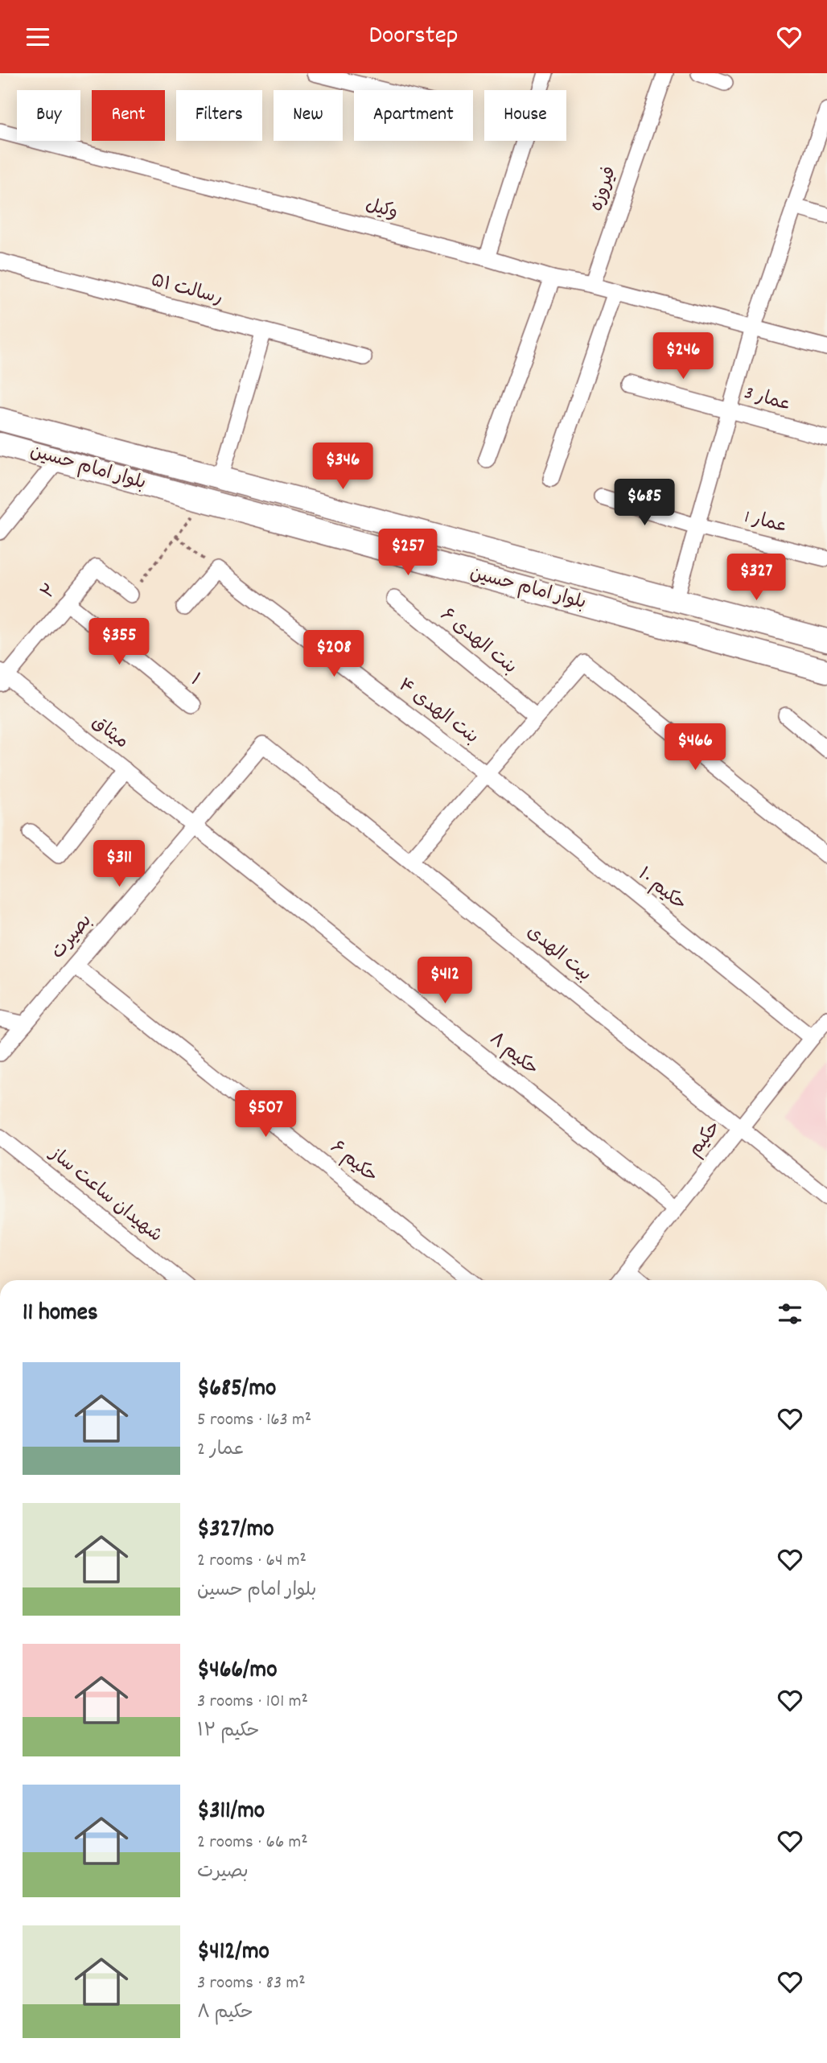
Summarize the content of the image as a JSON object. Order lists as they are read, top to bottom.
{
  "streets": {
    "main road": ["بلوار امام حسین"],
    "street": [
      "فیروزه",
      "وکیل",
      "رسالت ۵۱",
      "عمار 3",
      "عمار 1",
      "۲",
      "بنت الهدی ۶",
      "۱",
      "بنت الهدی ۴",
      "میثاق",
      "حکیم ۱۰",
      "بصیرت",
      "بیت الهدی",
      "حکیم ۸",
      "حکیم",
      "حکیم ۶",
      "شهیدان ساعت ساز"
    ]
  },
  "crossings": [
    ["فیروزه", "وکیل"],
    ["۲", "۱"],
    ["۲", "میثاق"],
    ["بنت الهدی ۴", "حکیم ۱۰"],
    ["میثاق", "بصیرت"],
    ["میثاق", "حکیم ۸"],
    ["حکیم ۱۰", "حکیم"],
    ["بصیرت", "بیت الهدی"],
    ["بصیرت", "حکیم ۸"],
    ["بصیرت", "حکیم ۶"],
    ["بیت الهدی", "حکیم"],
    ["حکیم ۸", "حکیم"]
  ],
  "page": {
    "header": "Doorstep",
    "chip": [
      "Buy",
      "Rent",
      "Filters",
      "New",
      "Apartment",
      "House"
    ],
    "price": [
      "$246",
      "$346",
      "$685",
      "$257",
      "$327",
      "$355",
      "$208",
      "$466",
      "$311",
      "$412",
      "$507"
    ],
    "heading": "11 homes",
    "list": [
      {
        "name": "$685/mo",
        "note": "5 rooms · 163 m² · عمار 2"
      },
      {
        "name": "$327/mo",
        "note": "2 rooms · 64 m² · بلوار امام حسین"
      },
      {
        "name": "$466/mo",
        "note": "3 rooms · 101 m² · حکیم ۱۲"
      },
      {
        "name": "$311/mo",
        "note": "2 rooms · 66 m² · بصیرت"
      },
      {
        "name": "$412/mo",
        "note": "3 rooms · 83 m² · حکیم ۸"
      }
    ]
  }
}
